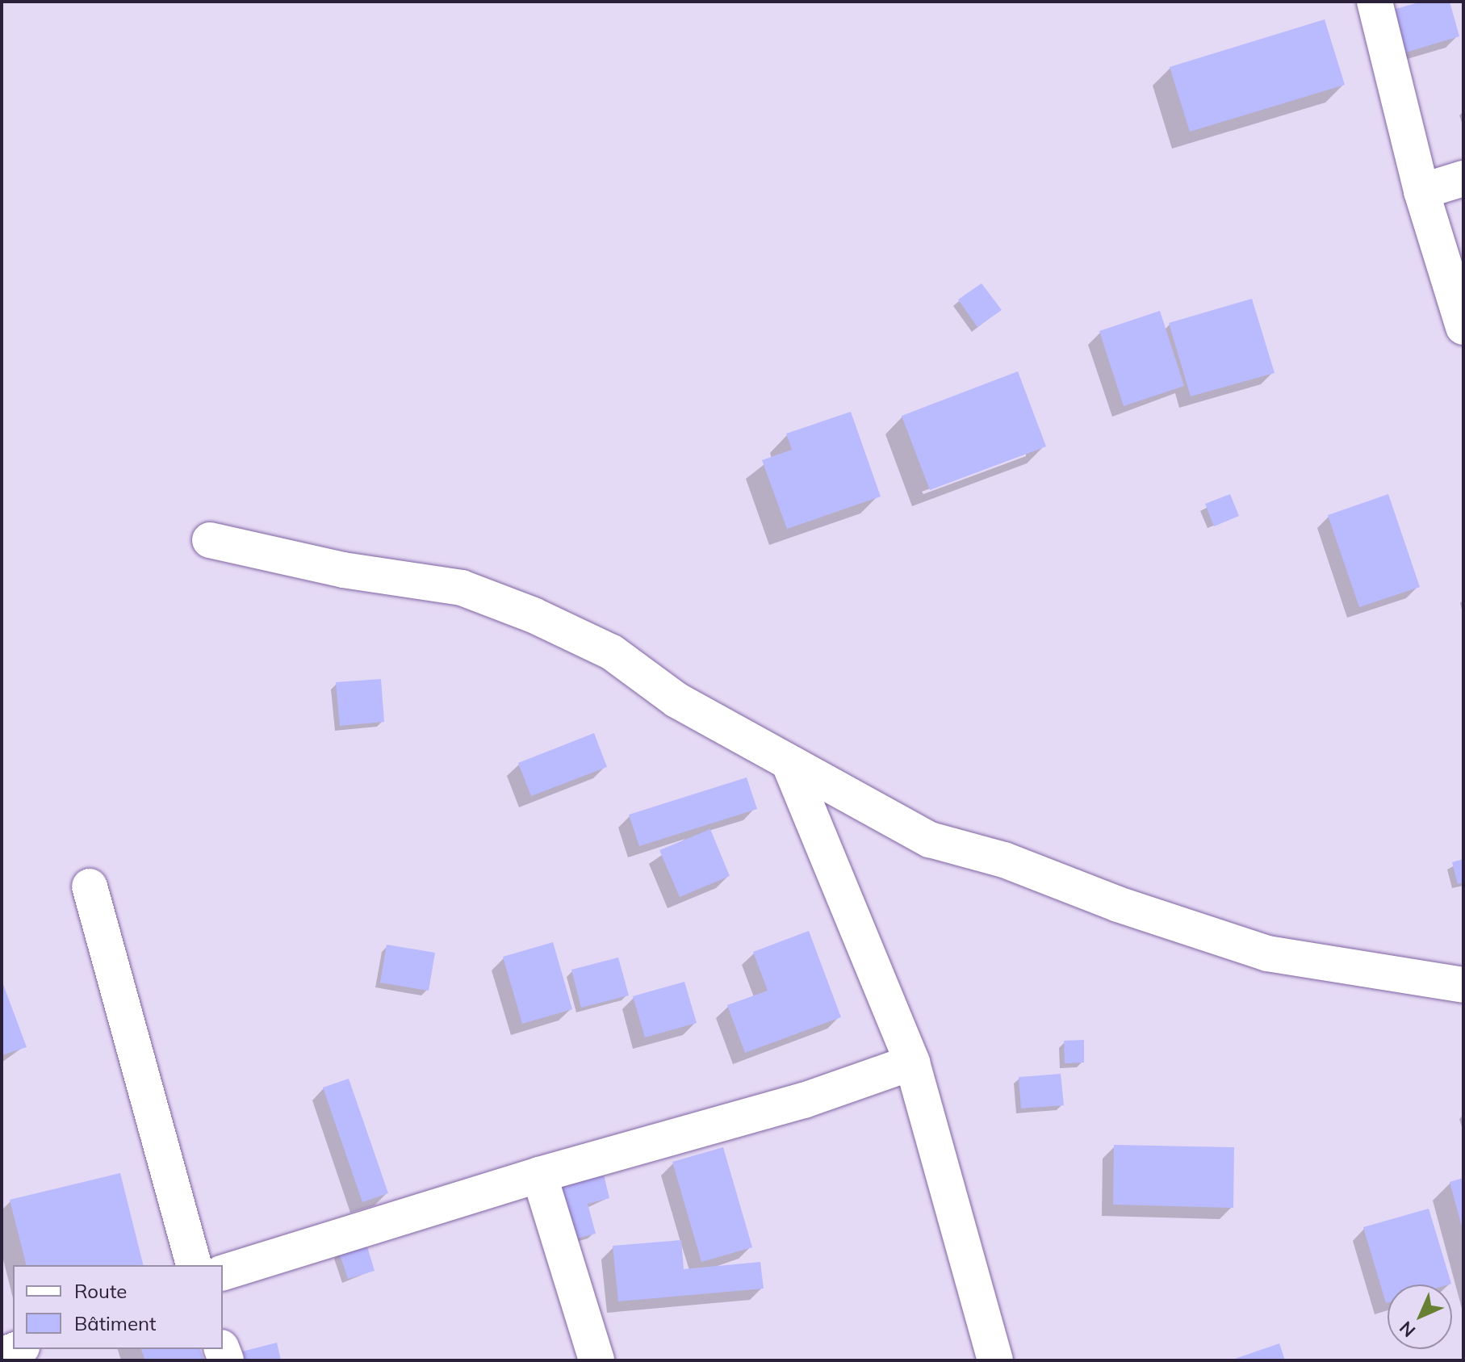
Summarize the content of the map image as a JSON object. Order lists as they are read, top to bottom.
{
  "legend": ["Route", "Bâtiment"],
  "north": "bottom left"
}
